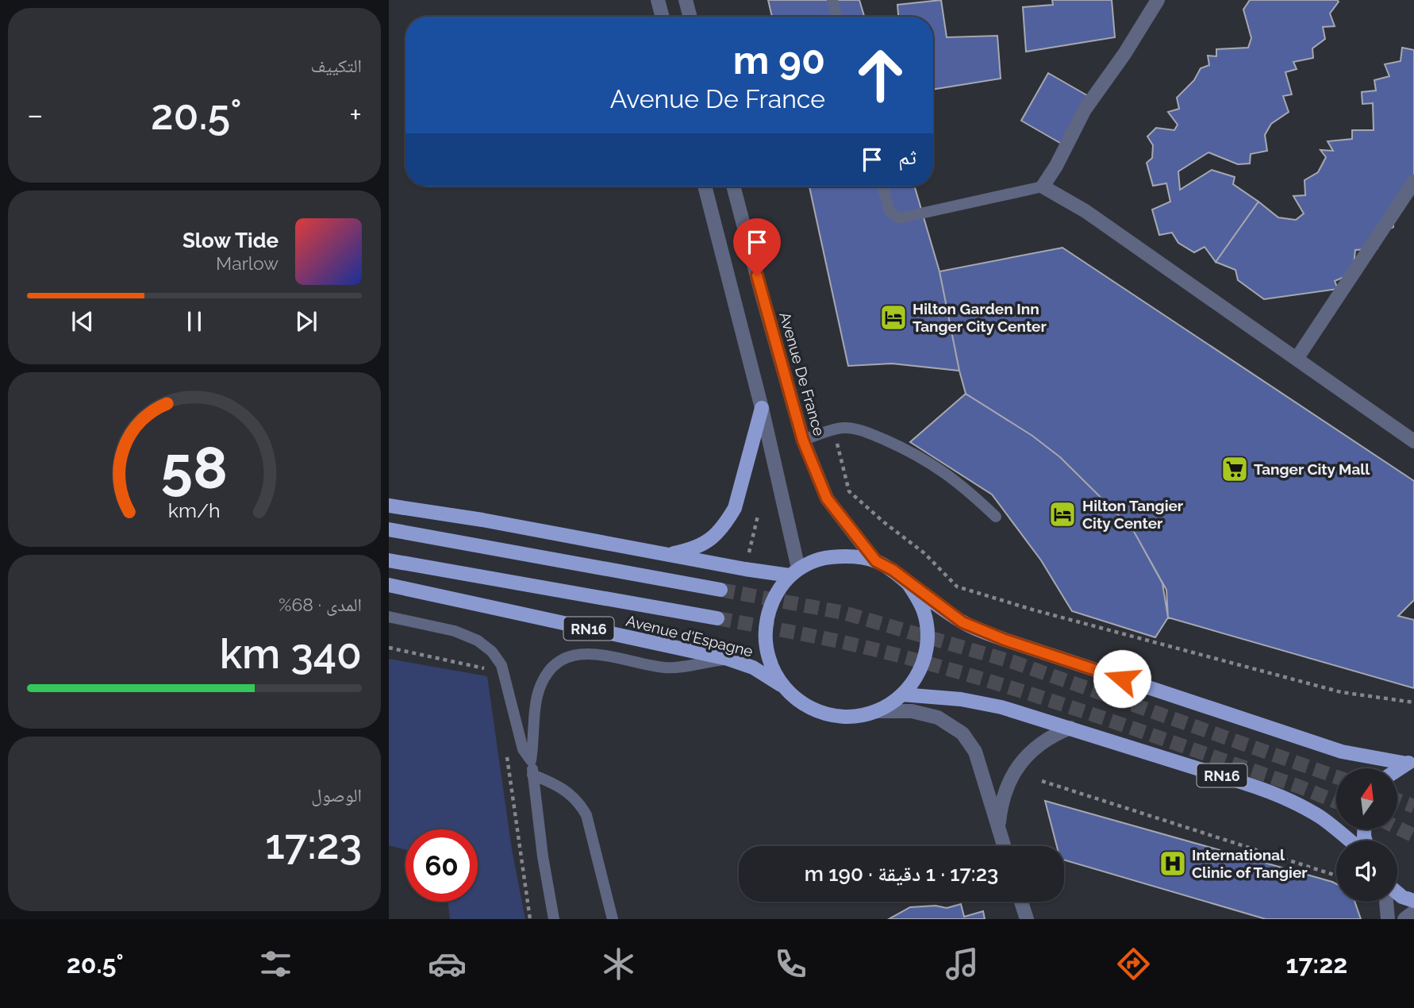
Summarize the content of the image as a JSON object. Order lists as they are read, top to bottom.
{
  "streets": {
    "main road": ["RN16", "Avenue d'Espagne"],
    "street": ["Avenue De France"]
  },
  "crossings": [
    ["Avenue De France", "RN16"],
    ["Avenue De France", "Avenue d'Espagne"],
    ["RN16", "Avenue d'Espagne"]
  ],
  "places": {
    "hotel": ["Hilton Garden Inn Tanger City Center", "Hilton Tangier City Center"],
    "supermarket": ["Tanger City Mall"],
    "hospital": ["International Clinic of Tangier"]
  },
  "north": "top",
  "page": {
    "tile": [
      "التكييف",
      ["المدى · 68%", "340 km"],
      ["الوصول", "17:23"]
    ],
    "turn": ["90 m", "Avenue De France"],
    "heat": ["−", "20.5°", "+"],
    "then": "ثم",
    "song": ["Slow Tide", "Marlow"],
    "limit": "60",
    "trip": "17:23 · 1 دقيقة · 190 m",
    "tabs": ["17:22", "20.5°"],
    "gauge": ["58", "km/h"]
  }
}
